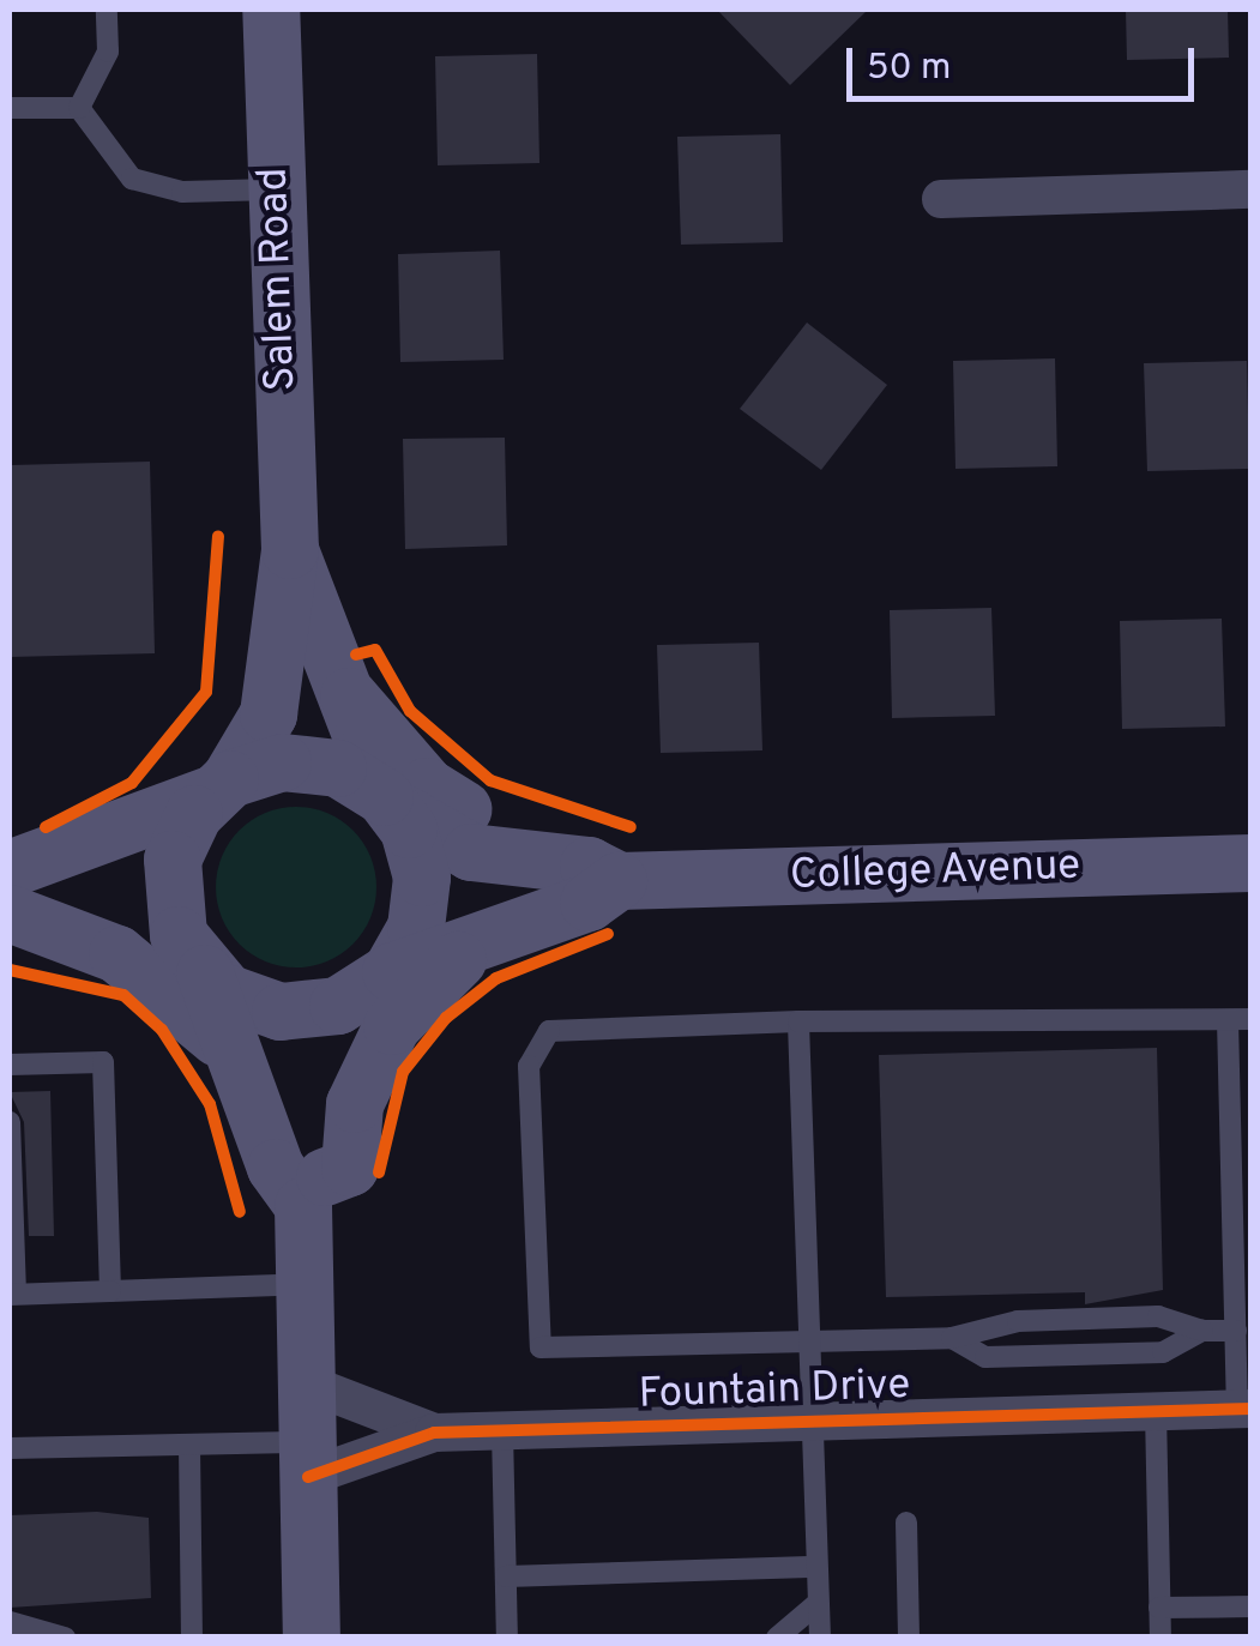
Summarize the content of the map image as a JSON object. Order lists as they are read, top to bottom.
{
  "streets": {
    "main road": ["Salem Road", "College Avenue"],
    "street": ["Fountain Drive"]
  },
  "crossings": [
    ["Salem Road", "College Avenue"]
  ],
  "scale_bar": "50 m"
}
